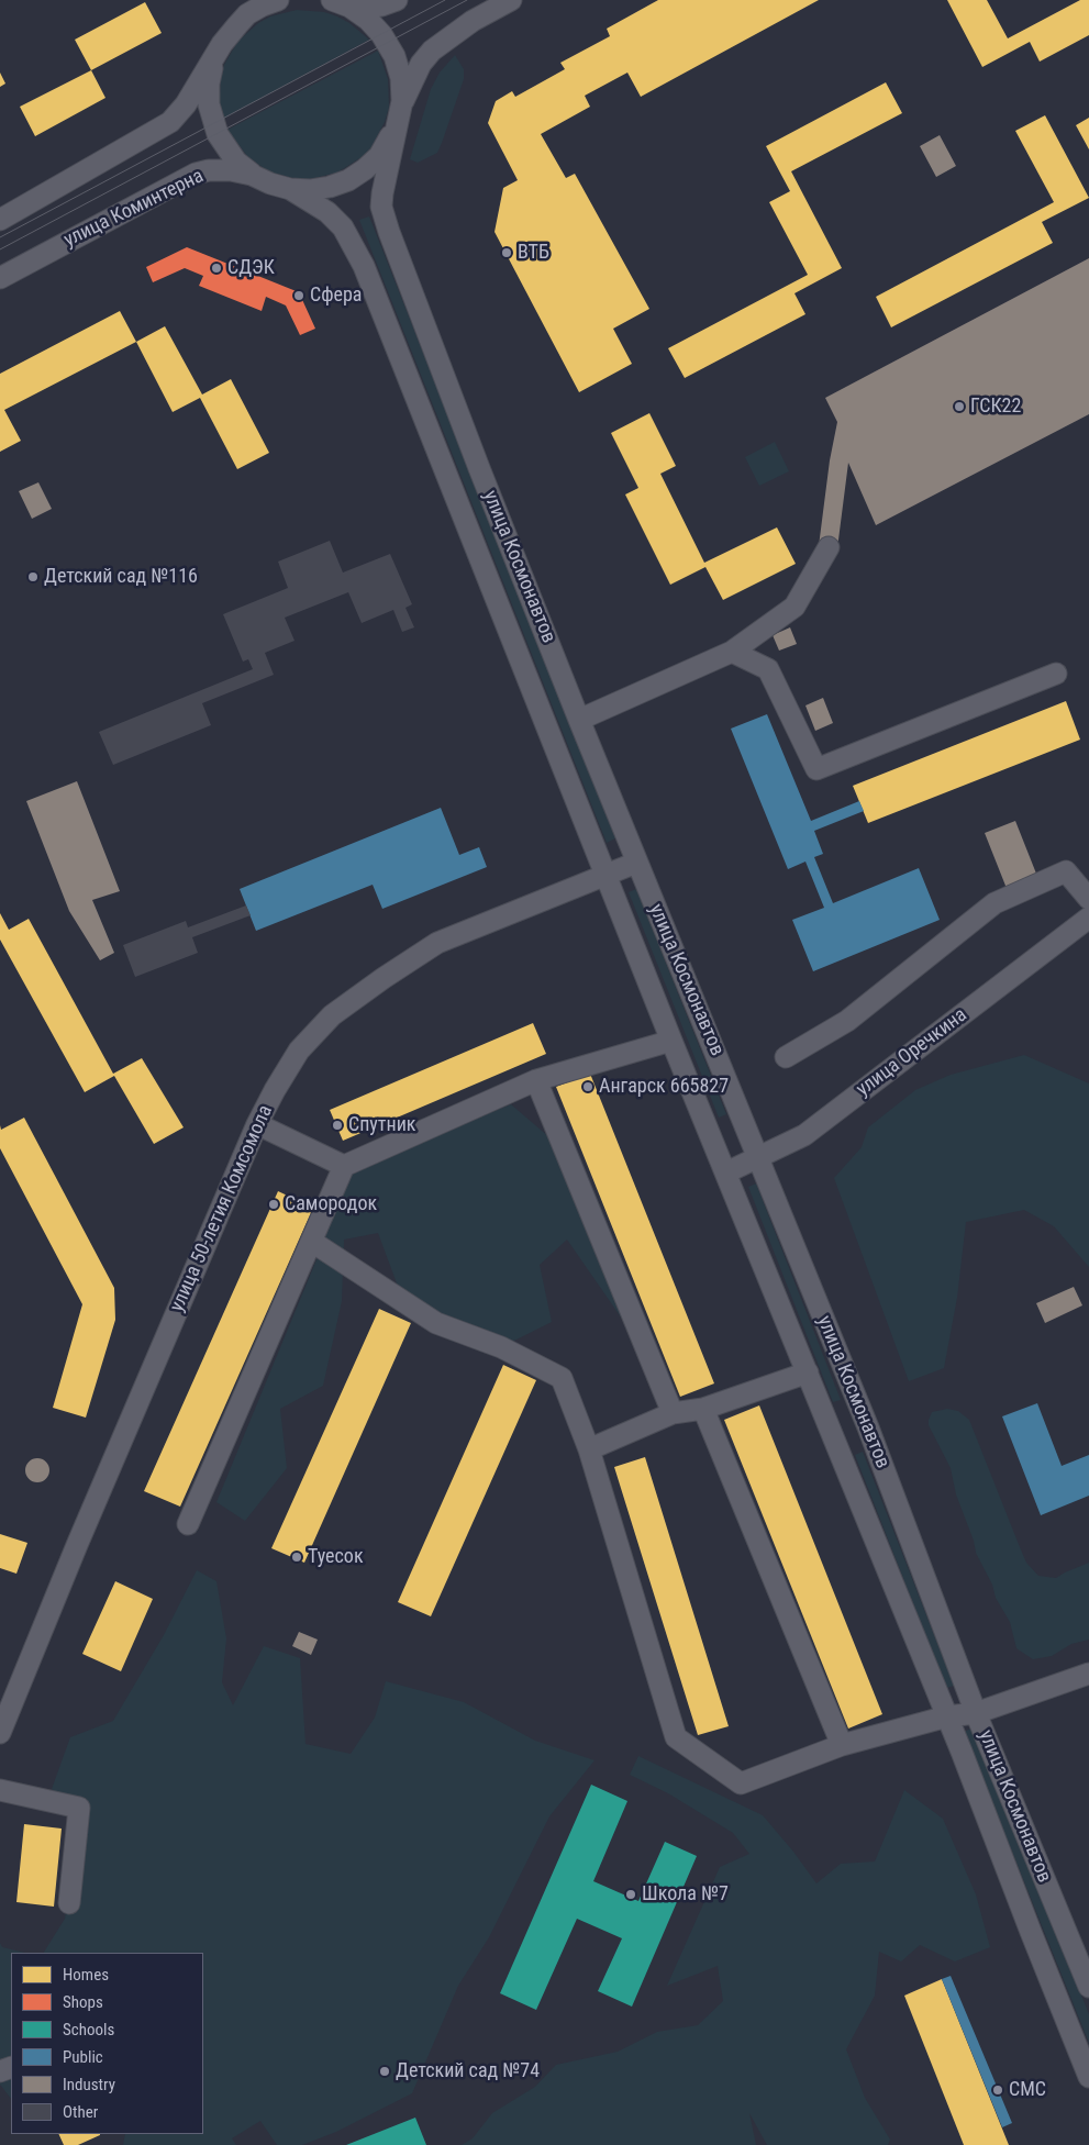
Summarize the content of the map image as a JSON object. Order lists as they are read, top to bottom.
{
  "streets": {
    "street": [
      "улица Коминтерна",
      "улица Космонавтов",
      "улица Оречкина",
      "улица 50-летия Комсомола"
    ]
  },
  "crossings": [
    ["улица Коминтерна", "улица Космонавтов"],
    ["улица Космонавтов", "улица Оречкина"],
    ["улица Космонавтов", "улица 50-летия Комсомола"]
  ],
  "places": [
    "ВТБ",
    "СДЭК",
    "Сфера",
    "ГСК22",
    "Детский сад №116",
    "Ангарск 665827",
    "Спутник",
    "Самородок",
    "Туесок",
    "Школа №7",
    "Детский сад №74",
    "СМС"
  ],
  "legend": [
    "Homes",
    "Shops",
    "Schools",
    "Public",
    "Industry",
    "Other"
  ]
}
